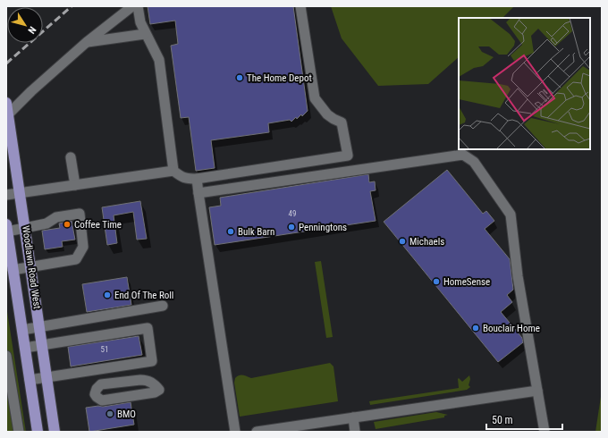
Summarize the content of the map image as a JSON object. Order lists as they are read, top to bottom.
{
  "streets": {
    "main road": ["Woodlawn Road West"]
  },
  "places": [
    "The Home Depot",
    "Coffee Time",
    "Penningtons",
    "Bulk Barn",
    "Michaels",
    "HomeSense",
    "End Of The Roll",
    "Bouclair Home",
    "BMO"
  ],
  "house_numbers": ["49", "51"],
  "scale_bar": "50 m",
  "north": "bottom right"
}
